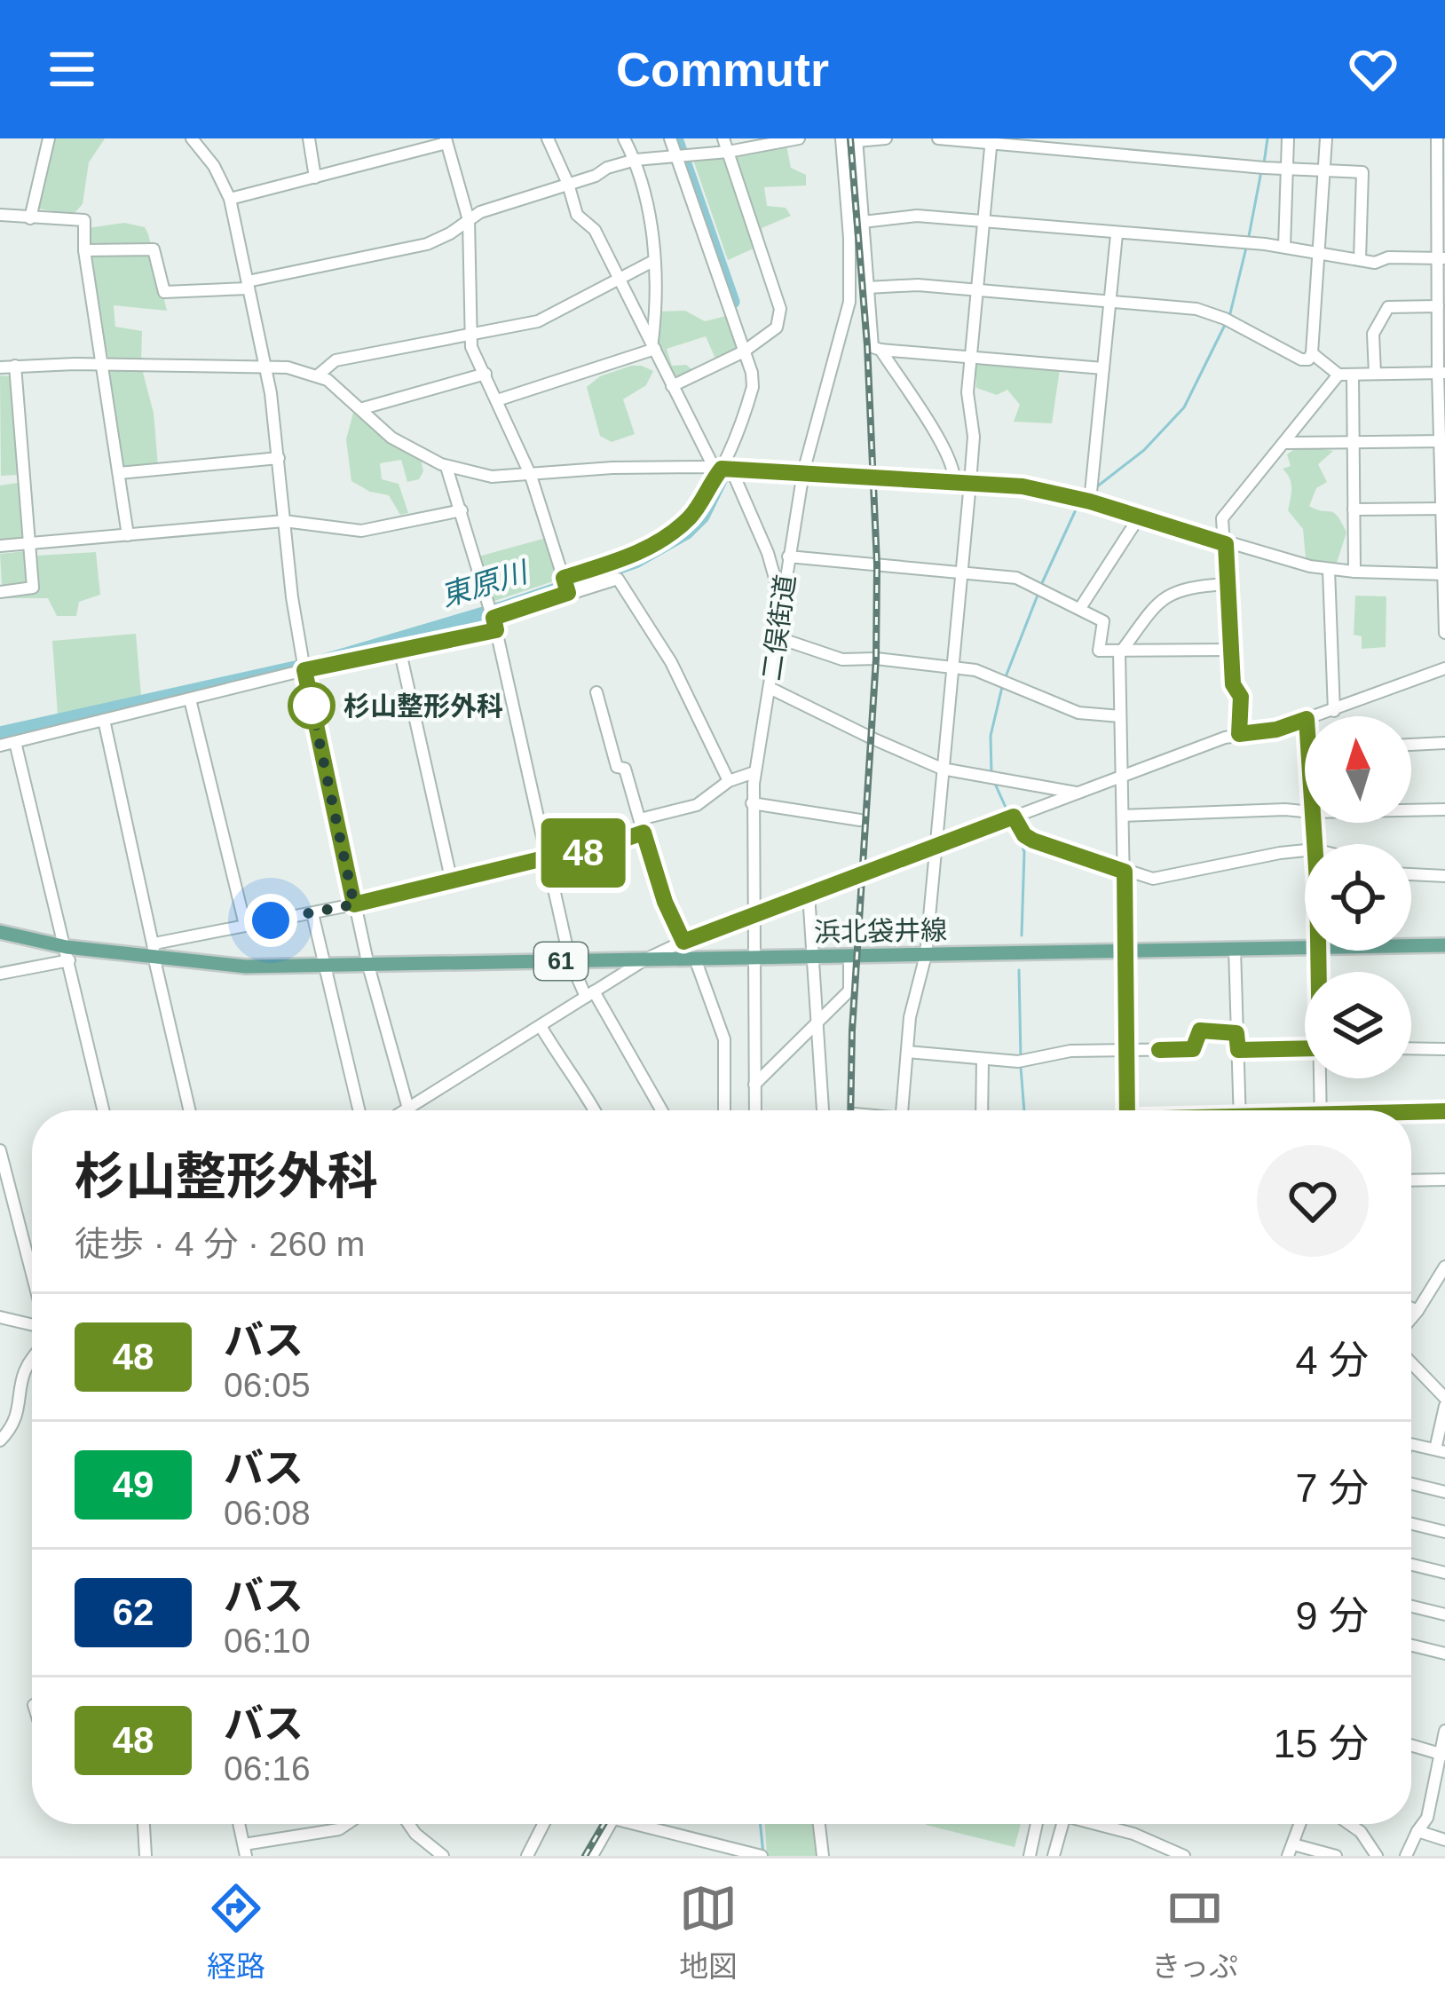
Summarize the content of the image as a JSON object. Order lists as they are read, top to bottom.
{
  "streets": {
    "main road": ["浜北袋井線", "61"],
    "street": ["二俣街道"]
  },
  "crossings": [
    ["二俣街道", "浜北袋井線"]
  ],
  "water": ["東原川"],
  "places": ["杉山整形外科"],
  "lines": ["bus line 48"],
  "north": "top",
  "page": {
    "header": "Commutr",
    "on_map": "48",
    "heading": ["杉山整形外科", "徒歩 · 4 分 · 260 m"],
    "list": [
      {
        "mark": "48",
        "name": "バス",
        "note": "06:05",
        "value": "4 分"
      },
      {
        "mark": "49",
        "name": "バス",
        "note": "06:08",
        "value": "7 分"
      },
      {
        "mark": "62",
        "name": "バス",
        "note": "06:10",
        "value": "9 分"
      },
      {
        "mark": "48",
        "name": "バス",
        "note": "06:16",
        "value": "15 分"
      }
    ],
    "tabs": ["経路", "地図", "きっぷ"]
  }
}
